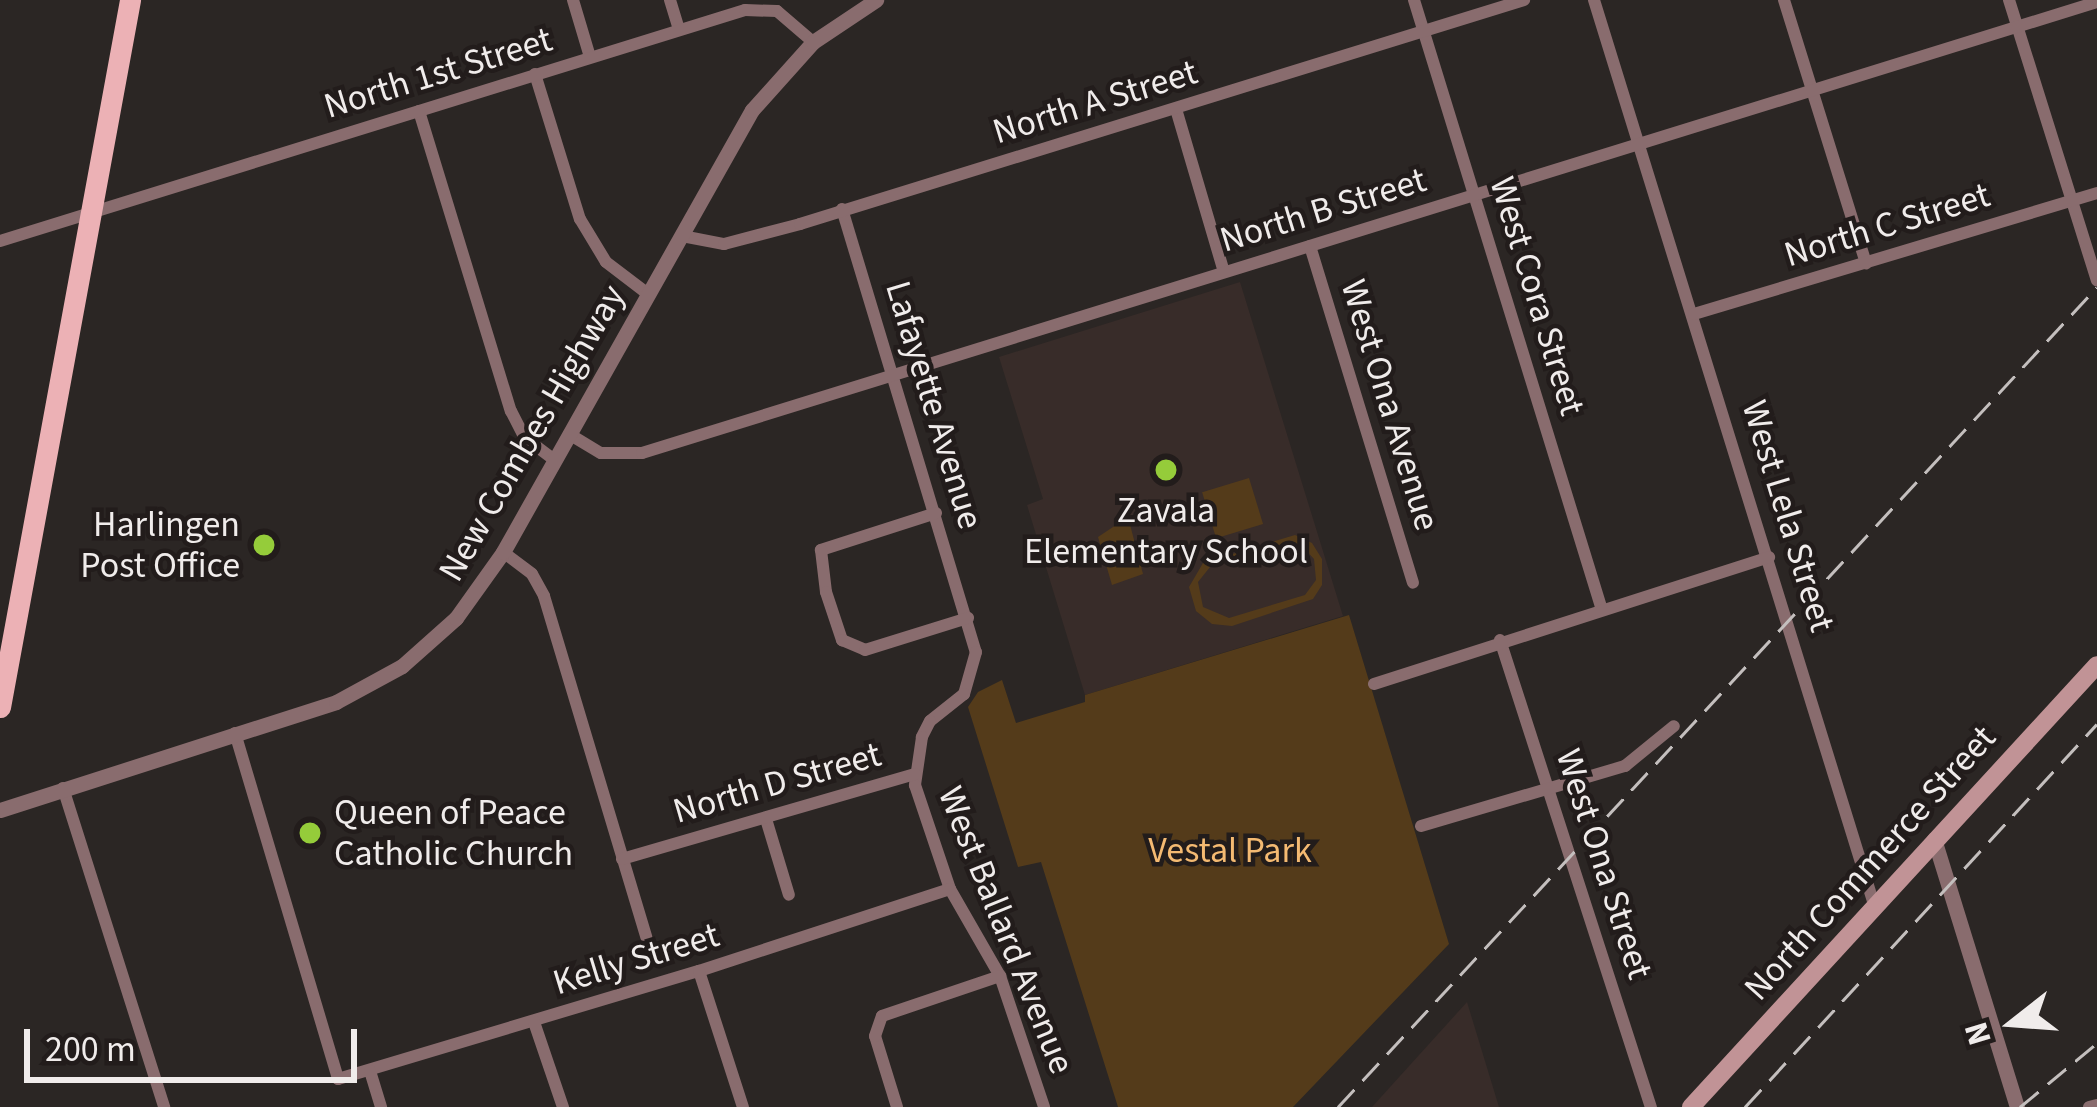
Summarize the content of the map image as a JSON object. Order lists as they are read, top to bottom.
{
  "streets": {
    "main road": ["North Commerce Street"],
    "street": [
      "North 1st Street",
      "North A Street",
      "North B Street",
      "North C Street",
      "West Cora Street",
      "Lafayette Avenue",
      "West Ona Avenue",
      "New Combes Highway",
      "West Lela Street",
      "North D Street",
      "West Ona Street",
      "West Ballard Avenue",
      "Kelly Street"
    ]
  },
  "crossings": [
    ["North 1st Street", "New Combes Highway"],
    ["North A Street", "West Cora Street"],
    ["North A Street", "Lafayette Avenue"],
    ["North A Street", "New Combes Highway"],
    ["North B Street", "West Cora Street"],
    ["North B Street", "Lafayette Avenue"],
    ["North B Street", "West Ona Avenue"],
    ["North B Street", "New Combes Highway"],
    ["North B Street", "West Lela Street"],
    ["North C Street", "West Lela Street"],
    ["Lafayette Avenue", "North D Street"],
    ["New Combes Highway", "Kelly Street"],
    ["West Lela Street", "North Commerce Street"],
    ["North D Street", "West Ballard Avenue"],
    ["West Ballard Avenue", "Kelly Street"]
  ],
  "parks": ["Vestal Park"],
  "places": ["Zavala Elementary School", "Harlingen Post Office", "Queen of Peace Catholic Church"],
  "scale_bar": "200 m",
  "north": "left"
}
